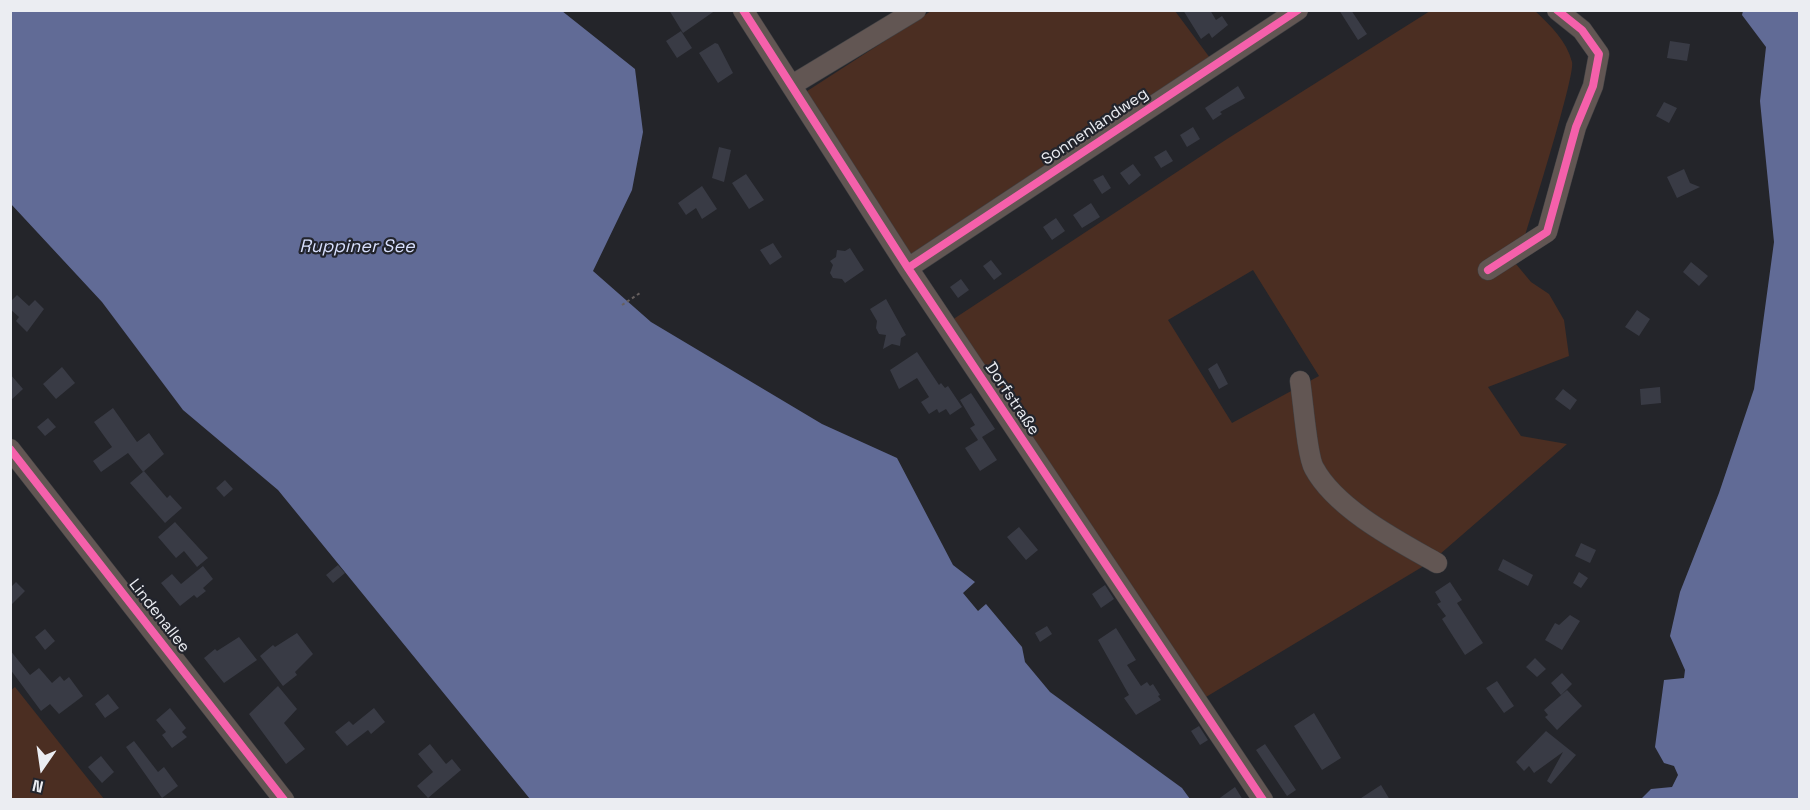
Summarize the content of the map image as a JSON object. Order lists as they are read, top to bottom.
{
  "streets": {
    "street": ["Sonnenlandweg", "Dorfstraße", "Lindenallee"]
  },
  "crossings": [
    ["Sonnenlandweg", "Dorfstraße"]
  ],
  "water": ["Ruppiner See"],
  "north": "bottom"
}
